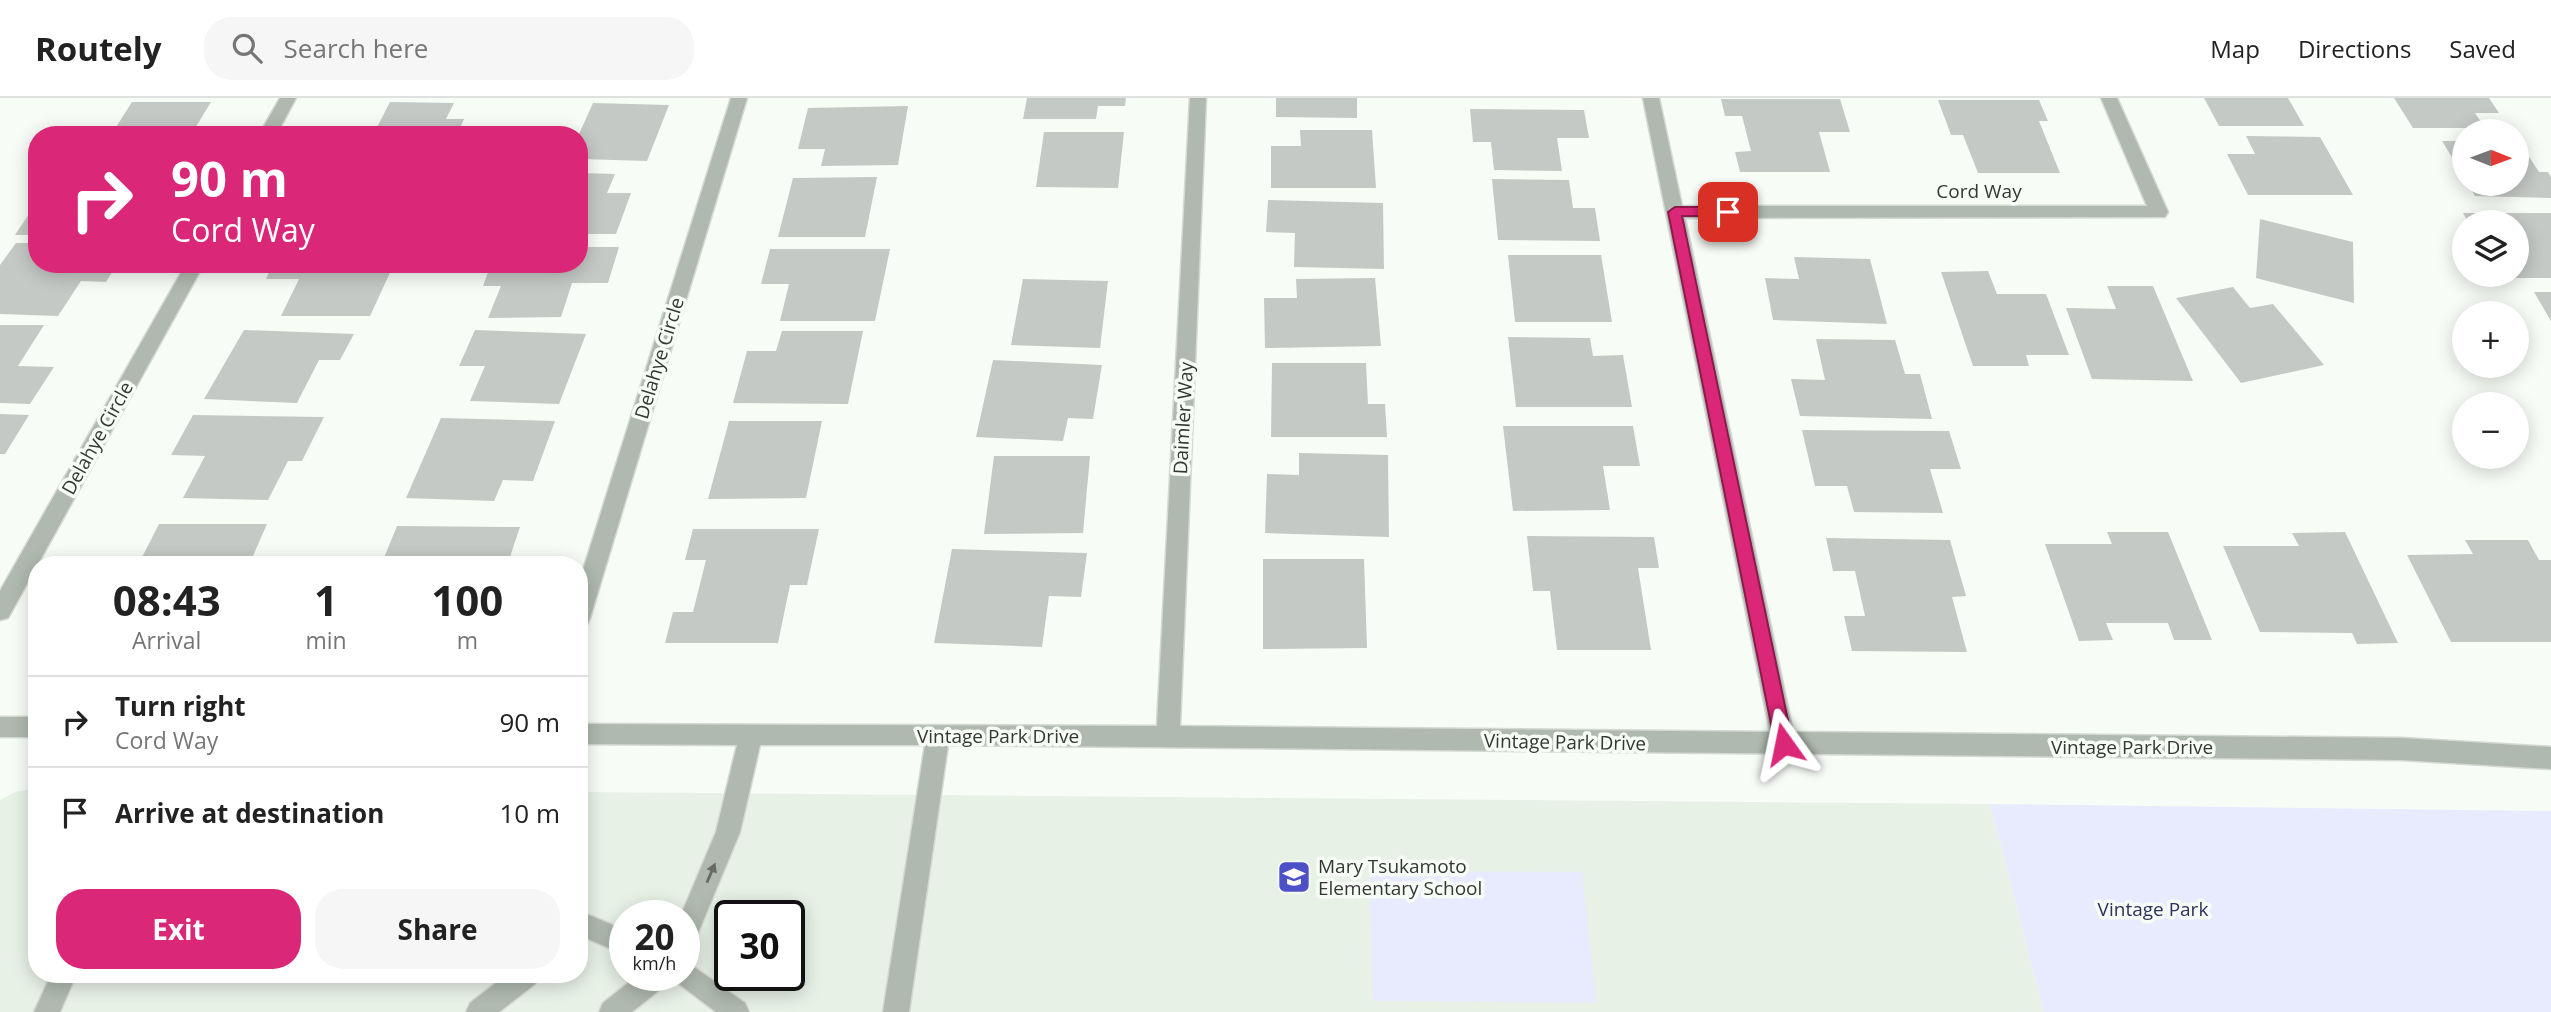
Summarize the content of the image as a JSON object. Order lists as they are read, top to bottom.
{
  "streets": {
    "street": [
      "Cord Way",
      "Delahye Circle",
      "Daimler Way",
      "Vintage Park Drive"
    ]
  },
  "crossings": [
    ["Daimler Way", "Vintage Park Drive"]
  ],
  "parks": ["Vintage Park"],
  "places": {
    "school or university": ["Mary Tsukamoto Elementary School"]
  },
  "north": "right",
  "page": {
    "header": "Routely",
    "search": "Search here",
    "nav": ["Map", "Directions", "Saved"],
    "map_buttons": ["+", "−"],
    "turn": ["90 m", "Cord Way"],
    "eta": [
      "08:43",
      "Arrival",
      "1",
      "min",
      "100",
      "m"
    ],
    "list": [
      {
        "name": "Turn right",
        "note": "Cord Way",
        "value": "90 m"
      },
      {
        "name": "Arrive at destination",
        "value": "10 m"
      }
    ],
    "buttons": ["Exit", "Share"],
    "speed": "20 km/h",
    "limit": "30"
  }
}
